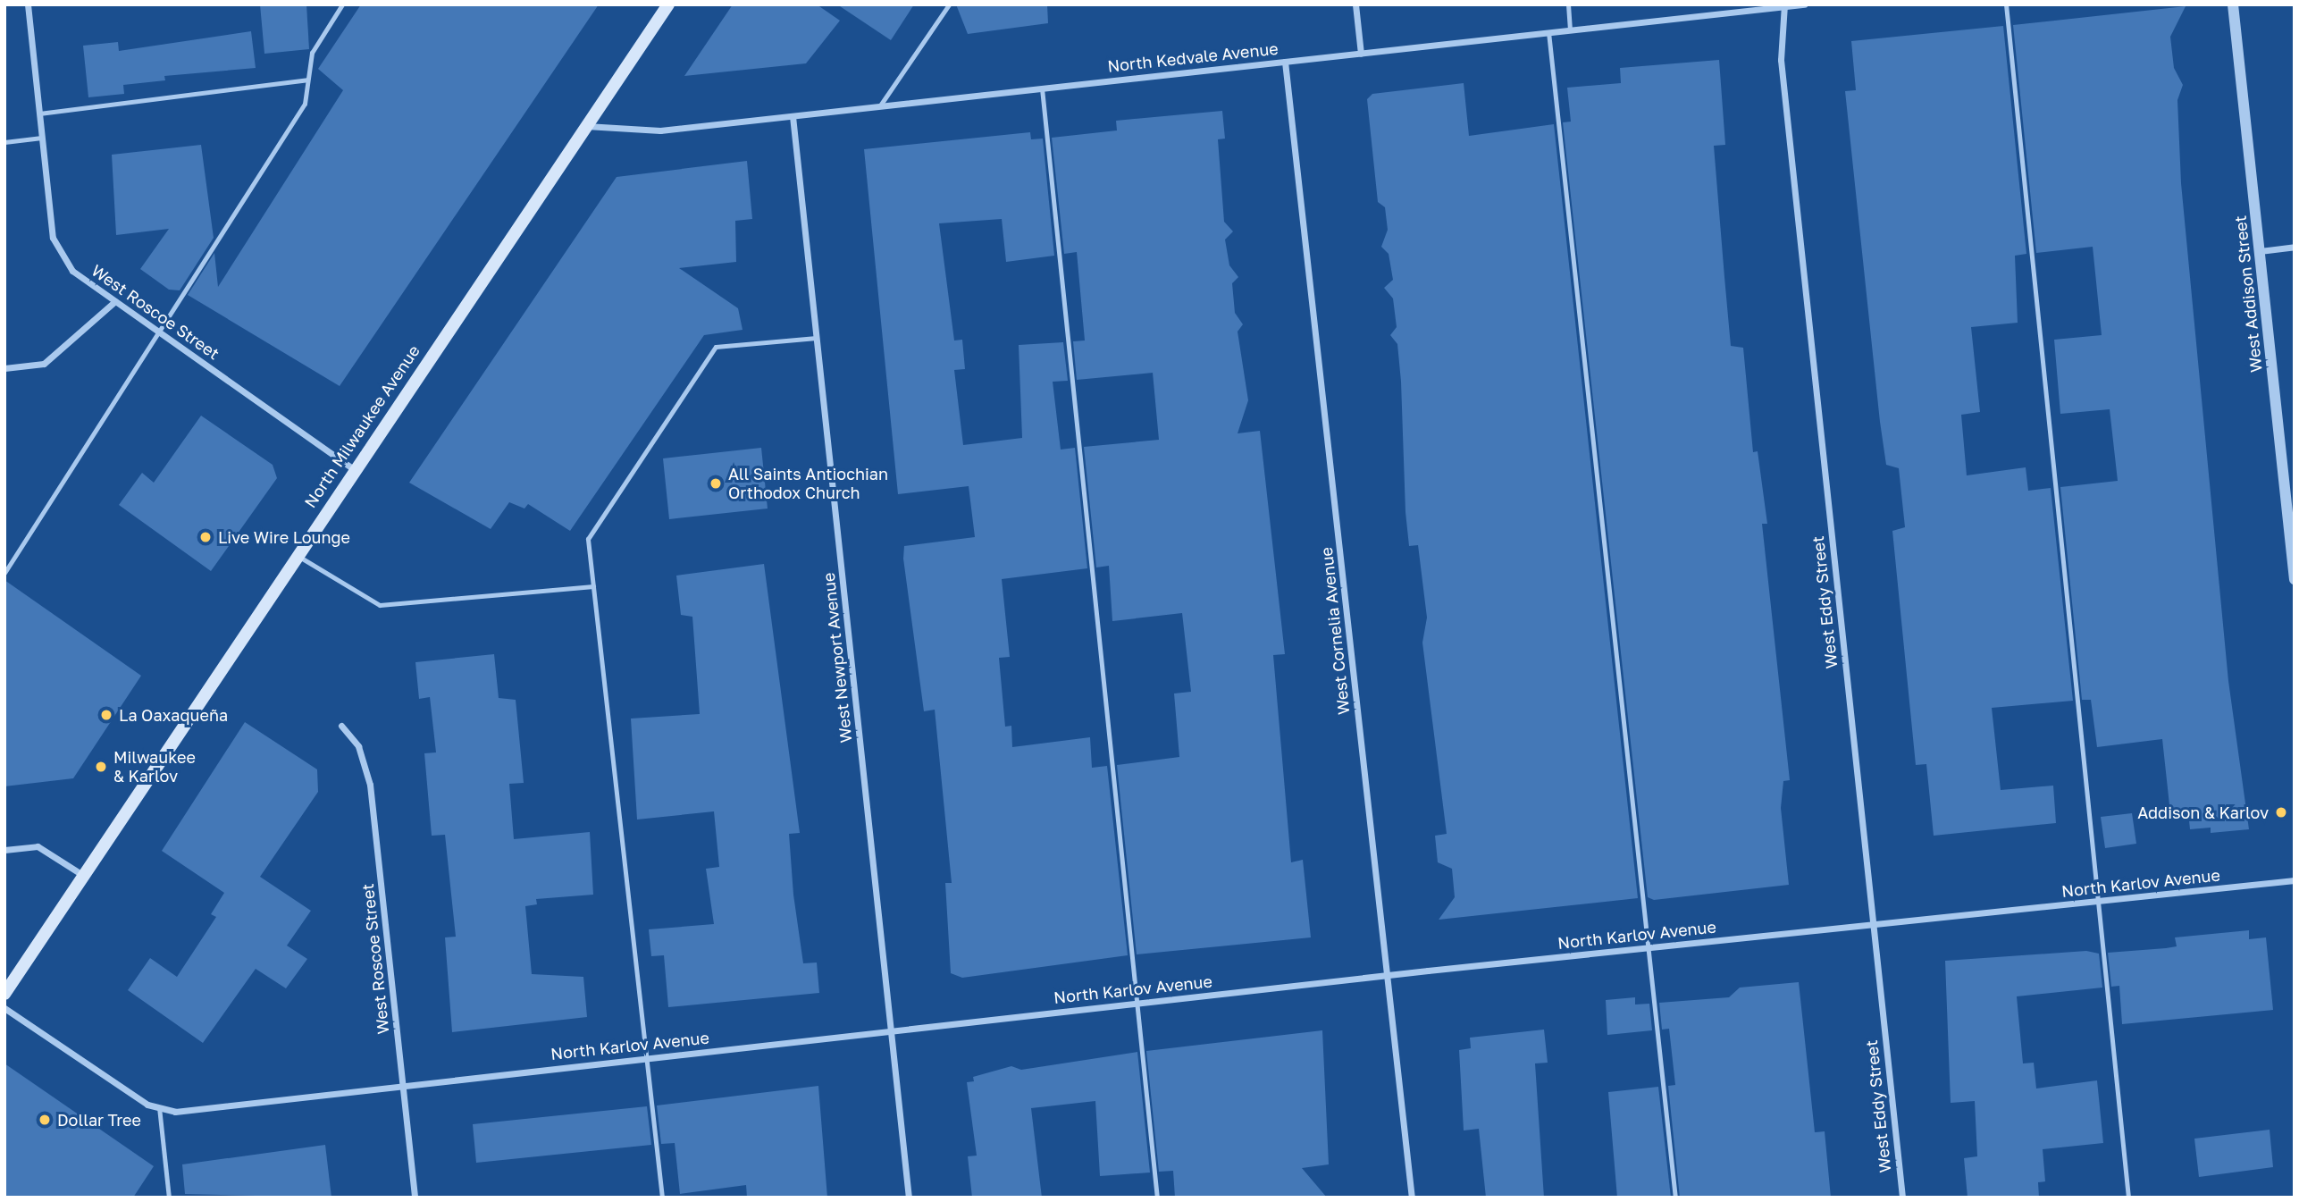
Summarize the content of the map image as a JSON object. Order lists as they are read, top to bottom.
{
  "streets": {
    "main road": ["North Milwaukee Avenue"],
    "street": [
      "North Kedvale Avenue",
      "West Addison Street",
      "West Roscoe Street",
      "West Eddy Street",
      "West Cornelia Avenue",
      "West Newport Avenue",
      "North Karlov Avenue"
    ]
  },
  "crossings": [
    ["North Kedvale Avenue", "North Milwaukee Avenue"],
    ["North Kedvale Avenue", "West Eddy Street"],
    ["North Kedvale Avenue", "West Cornelia Avenue"],
    ["North Kedvale Avenue", "West Newport Avenue"],
    ["West Roscoe Street", "North Milwaukee Avenue"],
    ["West Roscoe Street", "North Karlov Avenue"],
    ["West Eddy Street", "North Karlov Avenue"],
    ["West Cornelia Avenue", "North Karlov Avenue"],
    ["West Newport Avenue", "North Karlov Avenue"]
  ],
  "places": [
    "All Saints Antiochian Orthodox Church",
    "Live Wire Lounge",
    "La Oaxaqueña",
    "Milwaukee & Karlov",
    "Addison & Karlov",
    "Dollar Tree"
  ]
}
